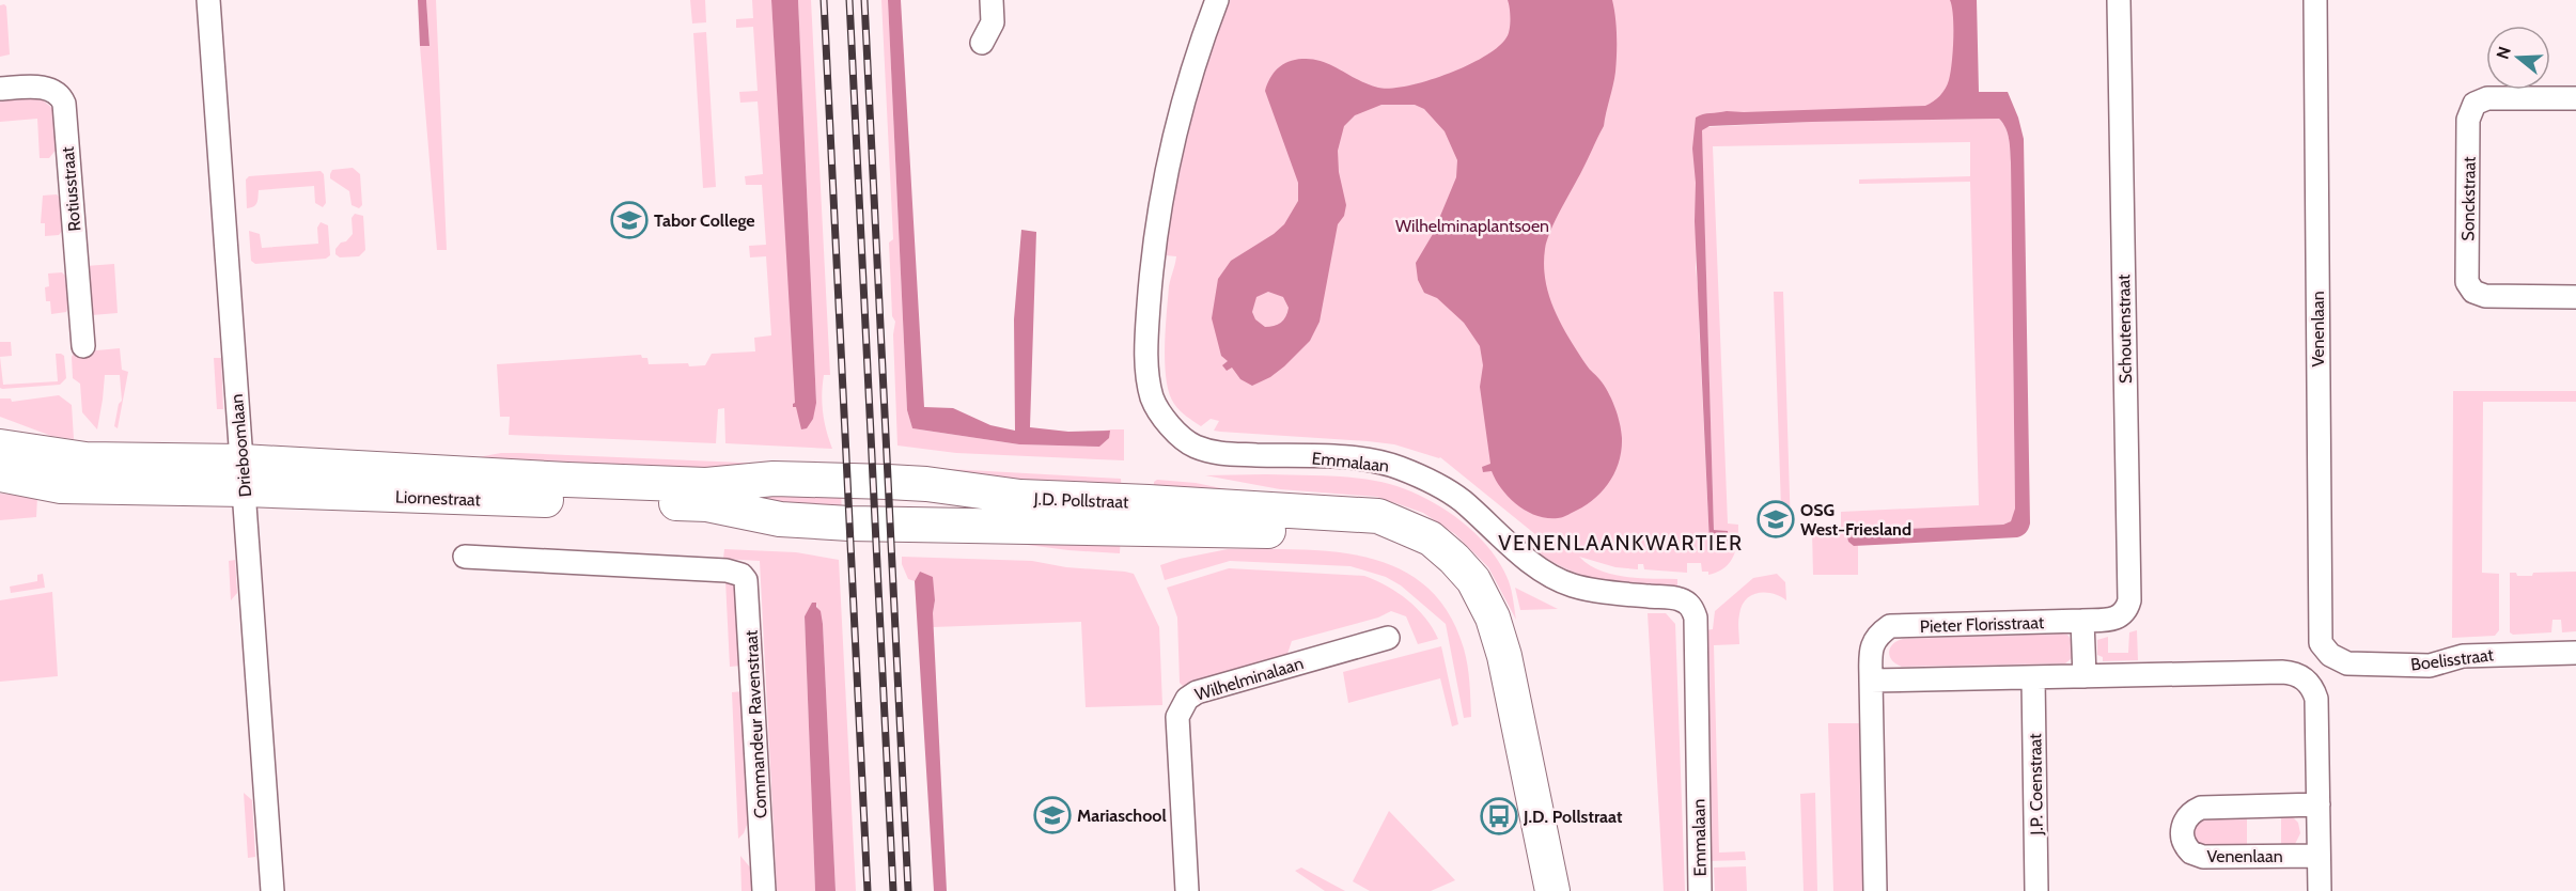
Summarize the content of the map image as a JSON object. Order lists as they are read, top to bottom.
{
  "streets": {
    "street": [
      "Rotiusstraat",
      "Sonckstraat",
      "Schoutenstraat",
      "Venenlaan",
      "Drieboomlaan",
      "Emmalaan",
      "Liornestraat",
      "J.D. Pollstraat",
      "Pieter Florisstraat",
      "Boelisstraat",
      "Wilhelminalaan",
      "Commandeur Ravenstraat",
      "J.P. Coenstraat"
    ]
  },
  "crossings": [
    ["Schoutenstraat", "Pieter Florisstraat"],
    ["Venenlaan", "Boelisstraat"],
    ["Drieboomlaan", "Liornestraat"],
    ["Liornestraat", "J.D. Pollstraat"]
  ],
  "districts": ["VENENLAANKWARTIER"],
  "parks": ["Wilhelminaplantsoen"],
  "places": {
    "school or university": ["Tabor College", "OSG West-Friesland", "Mariaschool"],
    "bus stop": ["J.D. Pollstraat"]
  },
  "north": "left"
}
